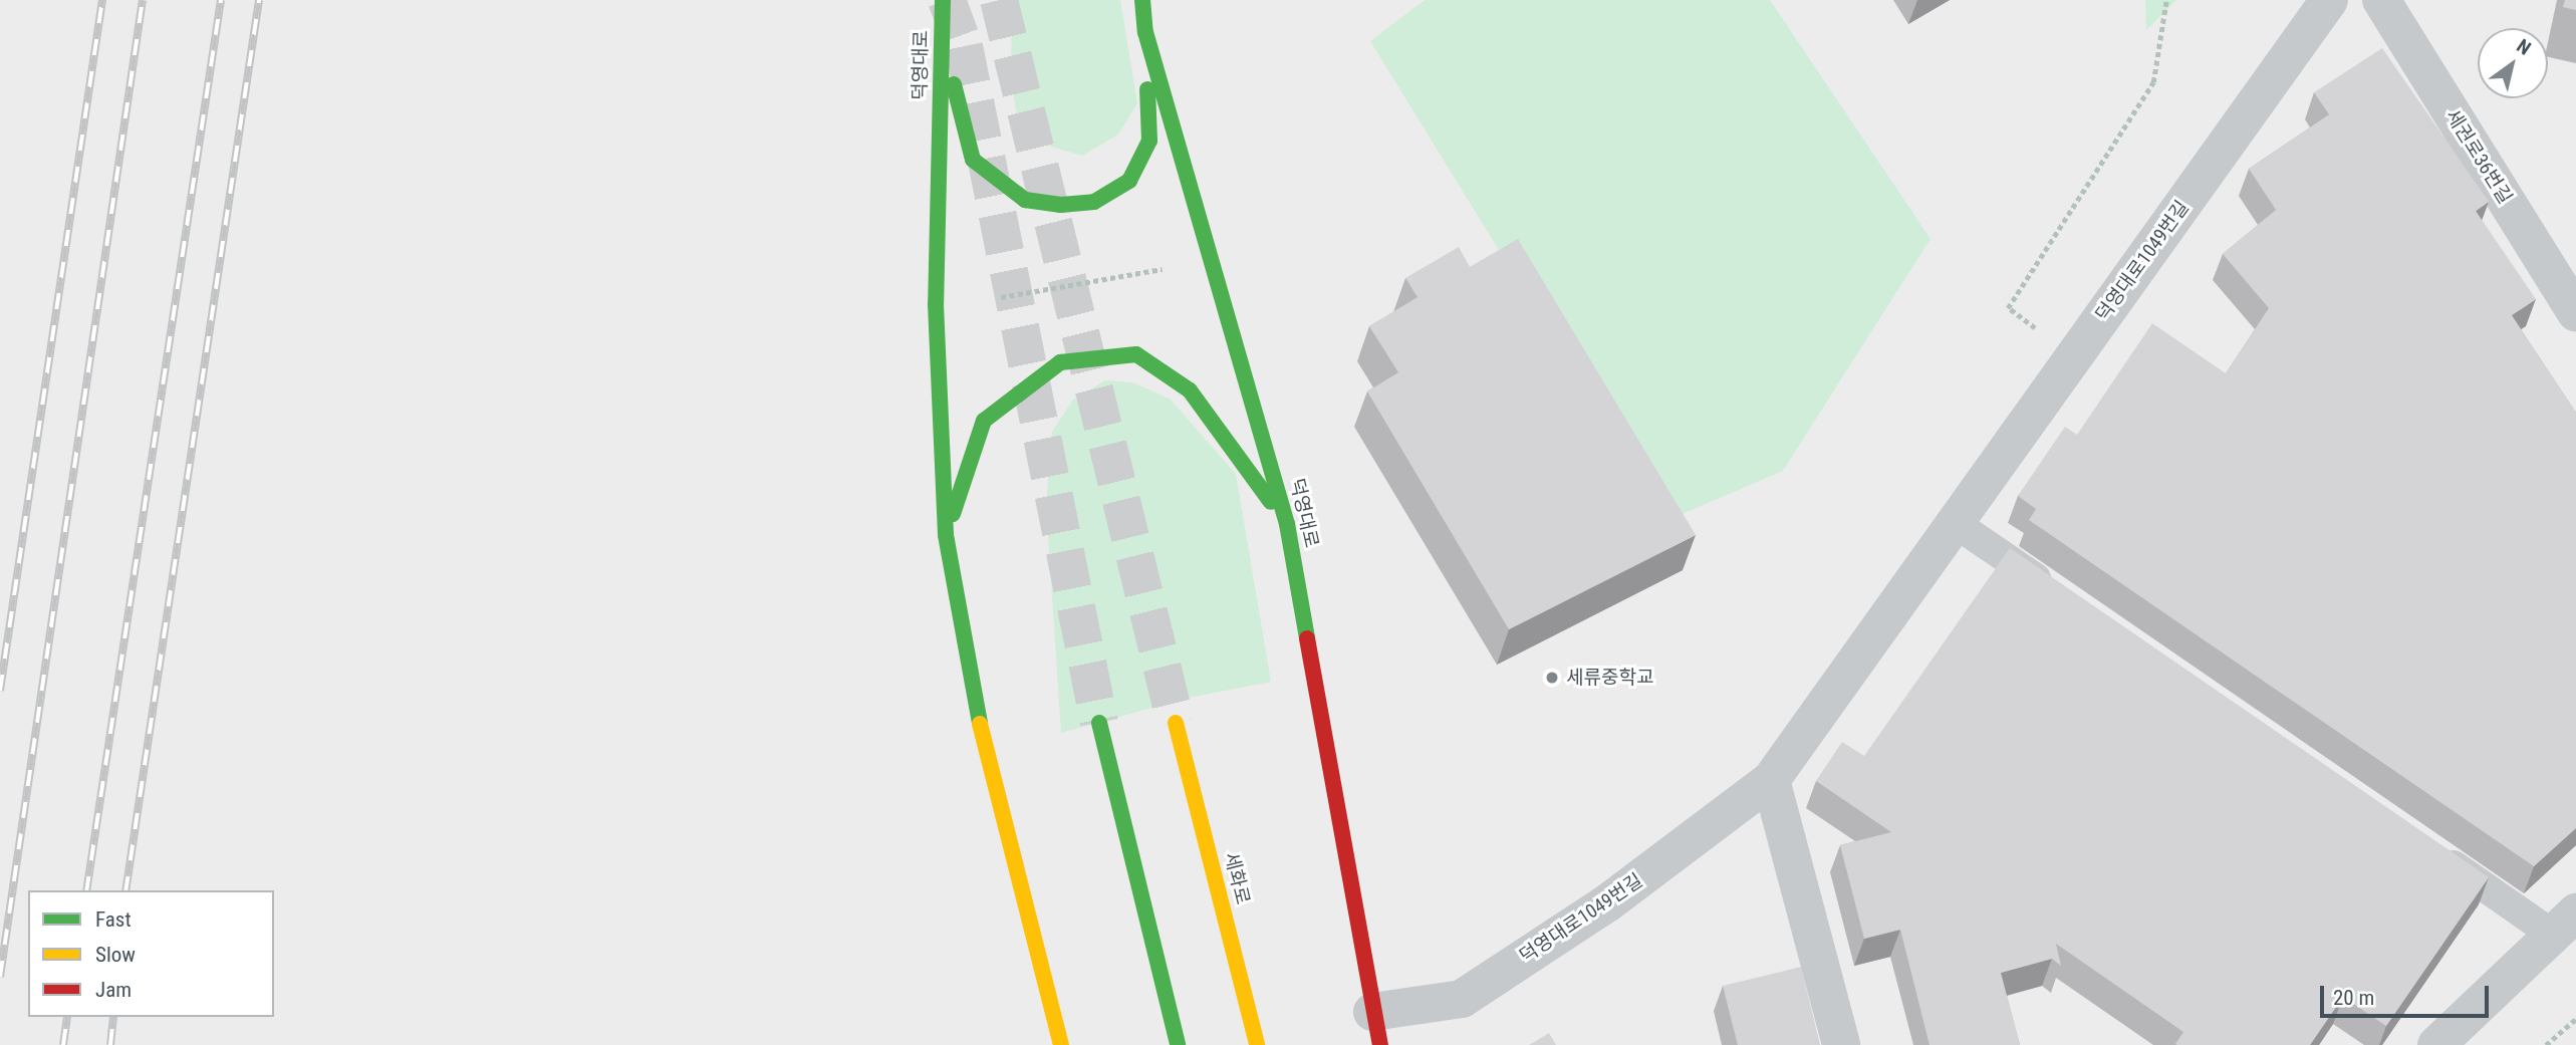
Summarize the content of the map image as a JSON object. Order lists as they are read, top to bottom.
{
  "streets": {
    "main road": ["덕영대로", "세화로"],
    "street": ["세권로36번길", "덕영대로1049번길"]
  },
  "crossings": [
    ["덕영대로", "덕영대로1049번길"]
  ],
  "places": ["세류중학교"],
  "legend": ["Fast", "Slow", "Jam"],
  "scale_bar": "20 m",
  "north": "top right"
}
